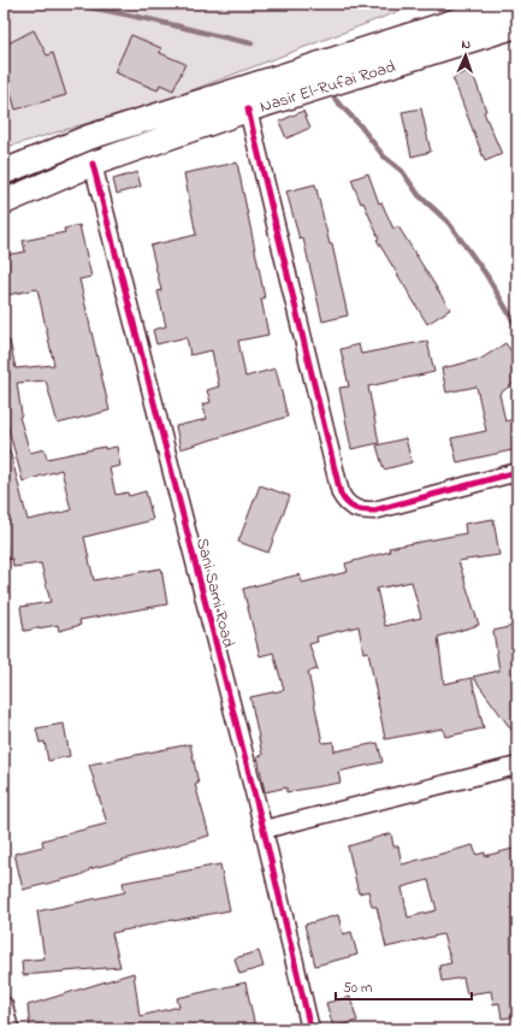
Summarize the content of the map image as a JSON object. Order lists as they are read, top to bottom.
{
  "streets": {
    "main road": ["Nasir El-Rufai Road"],
    "street": ["Sani Sami Road"]
  },
  "crossings": [
    ["Nasir El-Rufai Road", "Sani Sami Road"]
  ],
  "scale_bar": "50 m",
  "north": "top"
}
